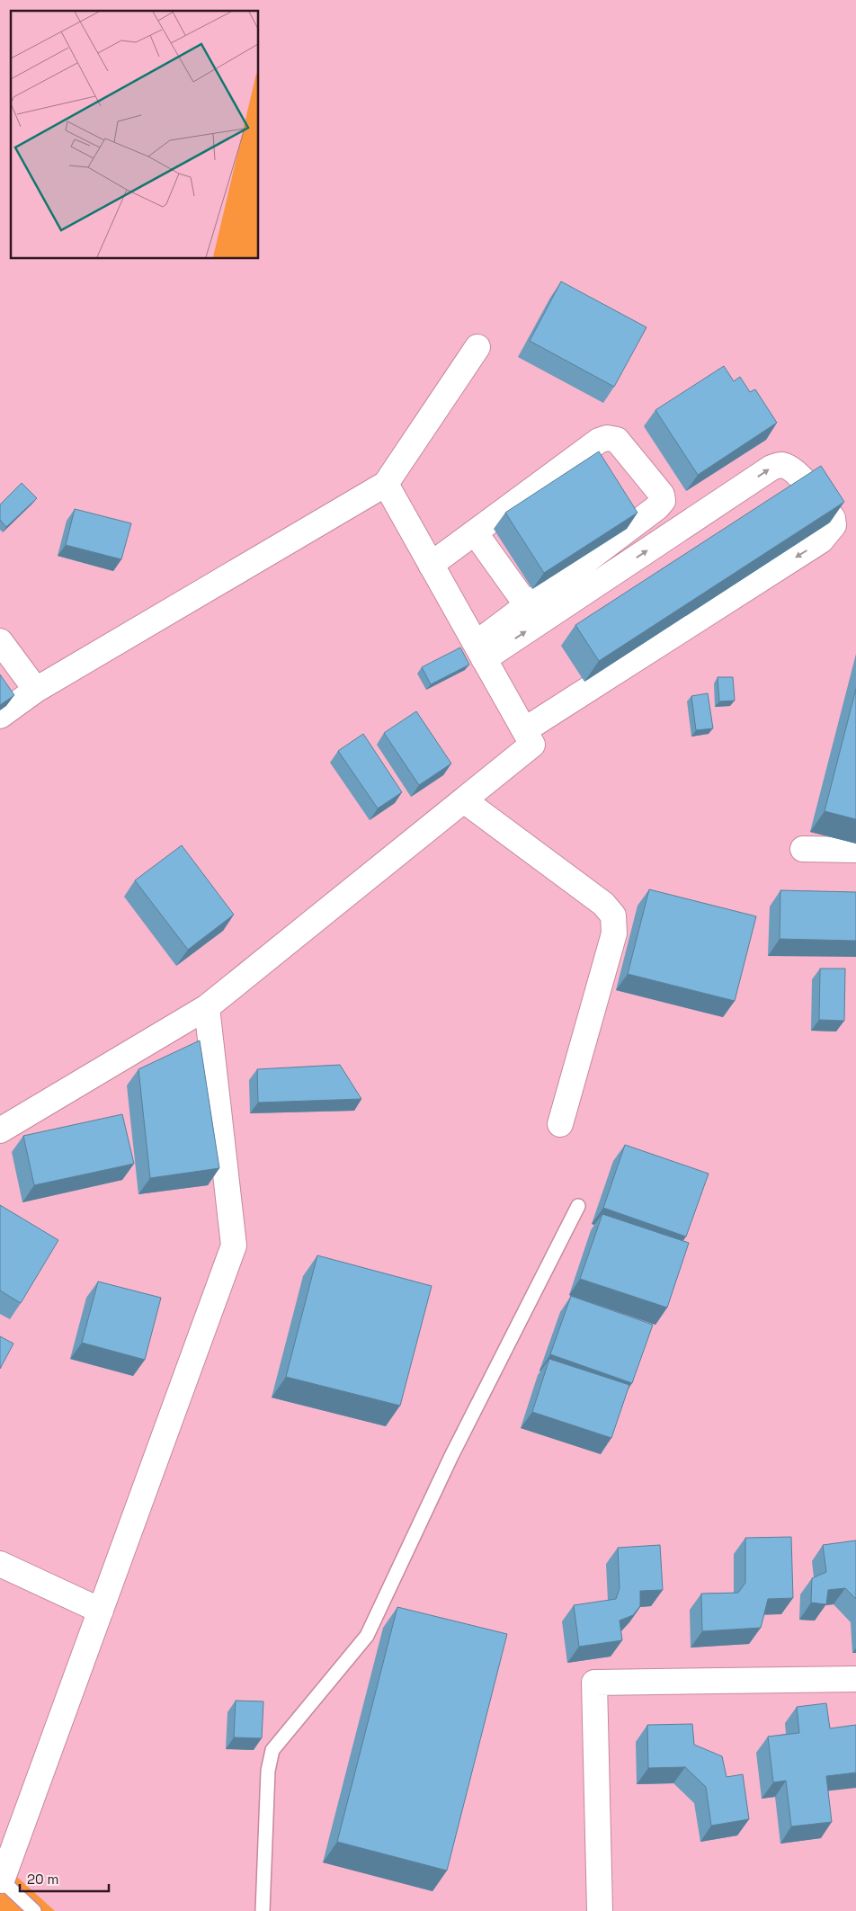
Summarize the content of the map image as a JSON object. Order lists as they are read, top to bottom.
{
  "scale_bar": "20 m"
}
